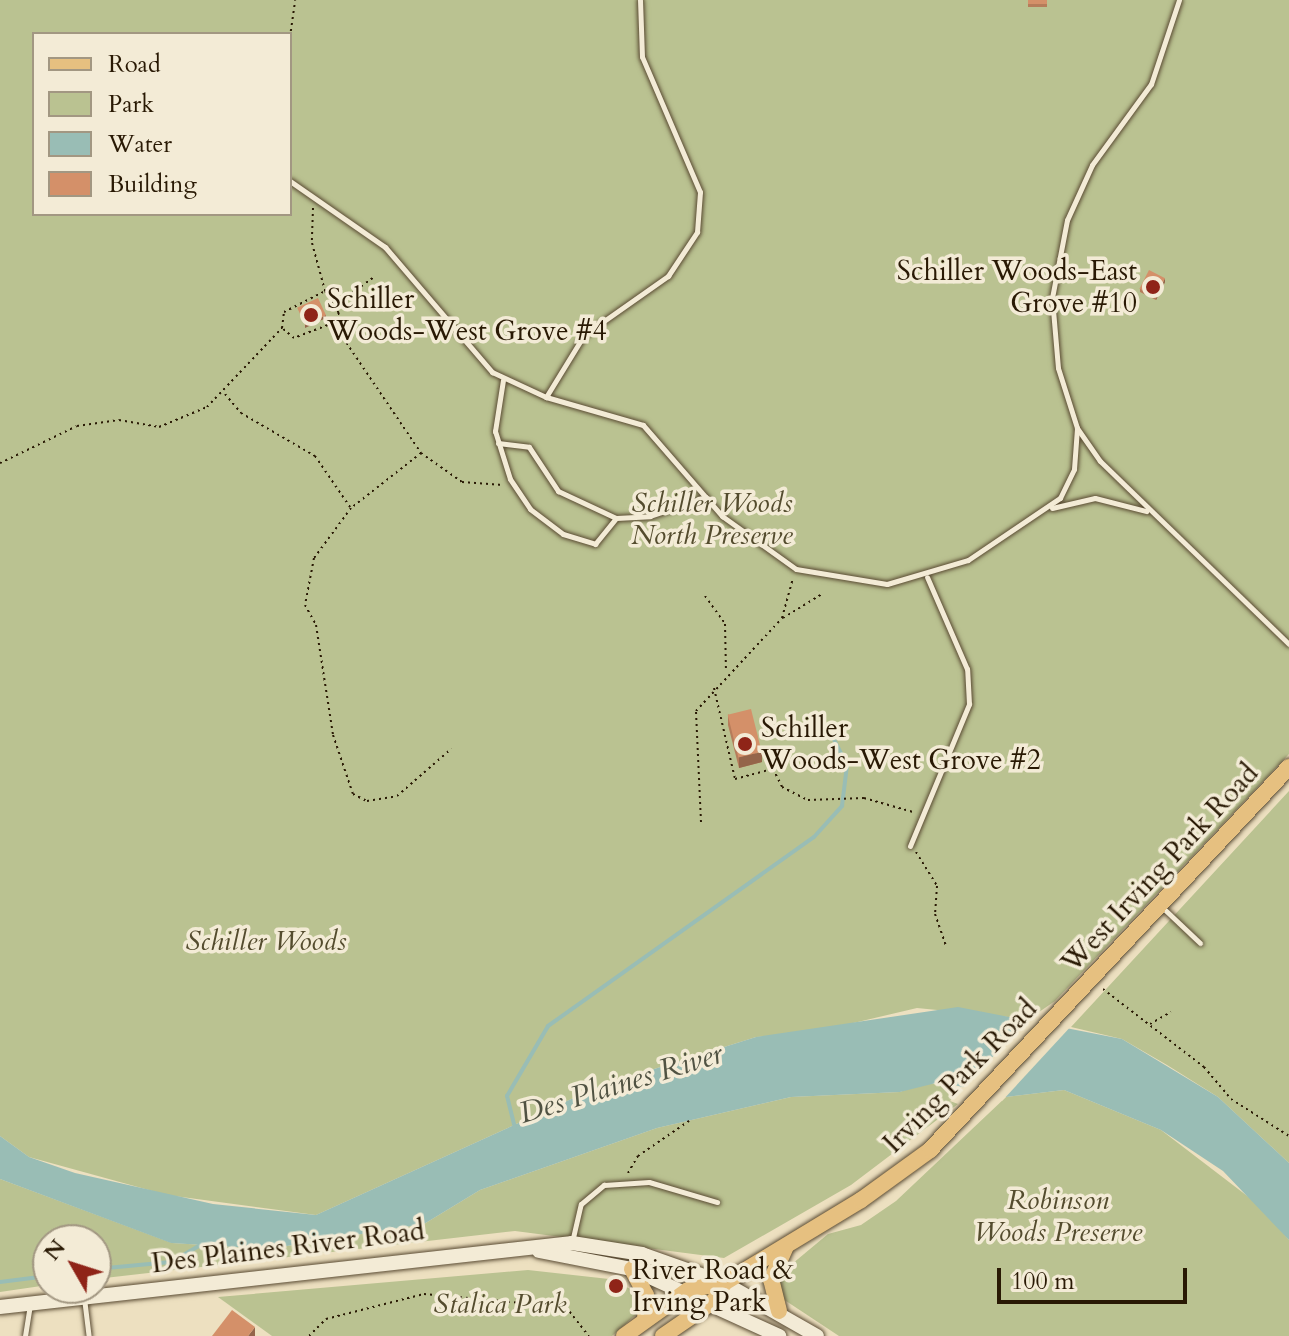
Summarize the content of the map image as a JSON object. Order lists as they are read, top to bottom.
{
  "streets": {
    "main road": ["West Irving Park Road", "Irving Park Road", "Des Plaines River Road"]
  },
  "crossings": [
    ["West Irving Park Road", "Irving Park Road"],
    ["Irving Park Road", "Des Plaines River Road"]
  ],
  "water": ["Des Plaines River"],
  "parks": [
    "Schiller Woods North Preserve",
    "Schiller Woods",
    "Robinson Woods Preserve",
    "Stalica Park"
  ],
  "places": [
    "Schiller Woods-East Grove #10",
    "Schiller Woods-West Grove #4",
    "Schiller Woods-West Grove #2",
    "River Road & Irving Park"
  ],
  "legend": [
    "Road",
    "Park",
    "Water",
    "Building"
  ],
  "scale_bar": "100 m",
  "north": "top left"
}
